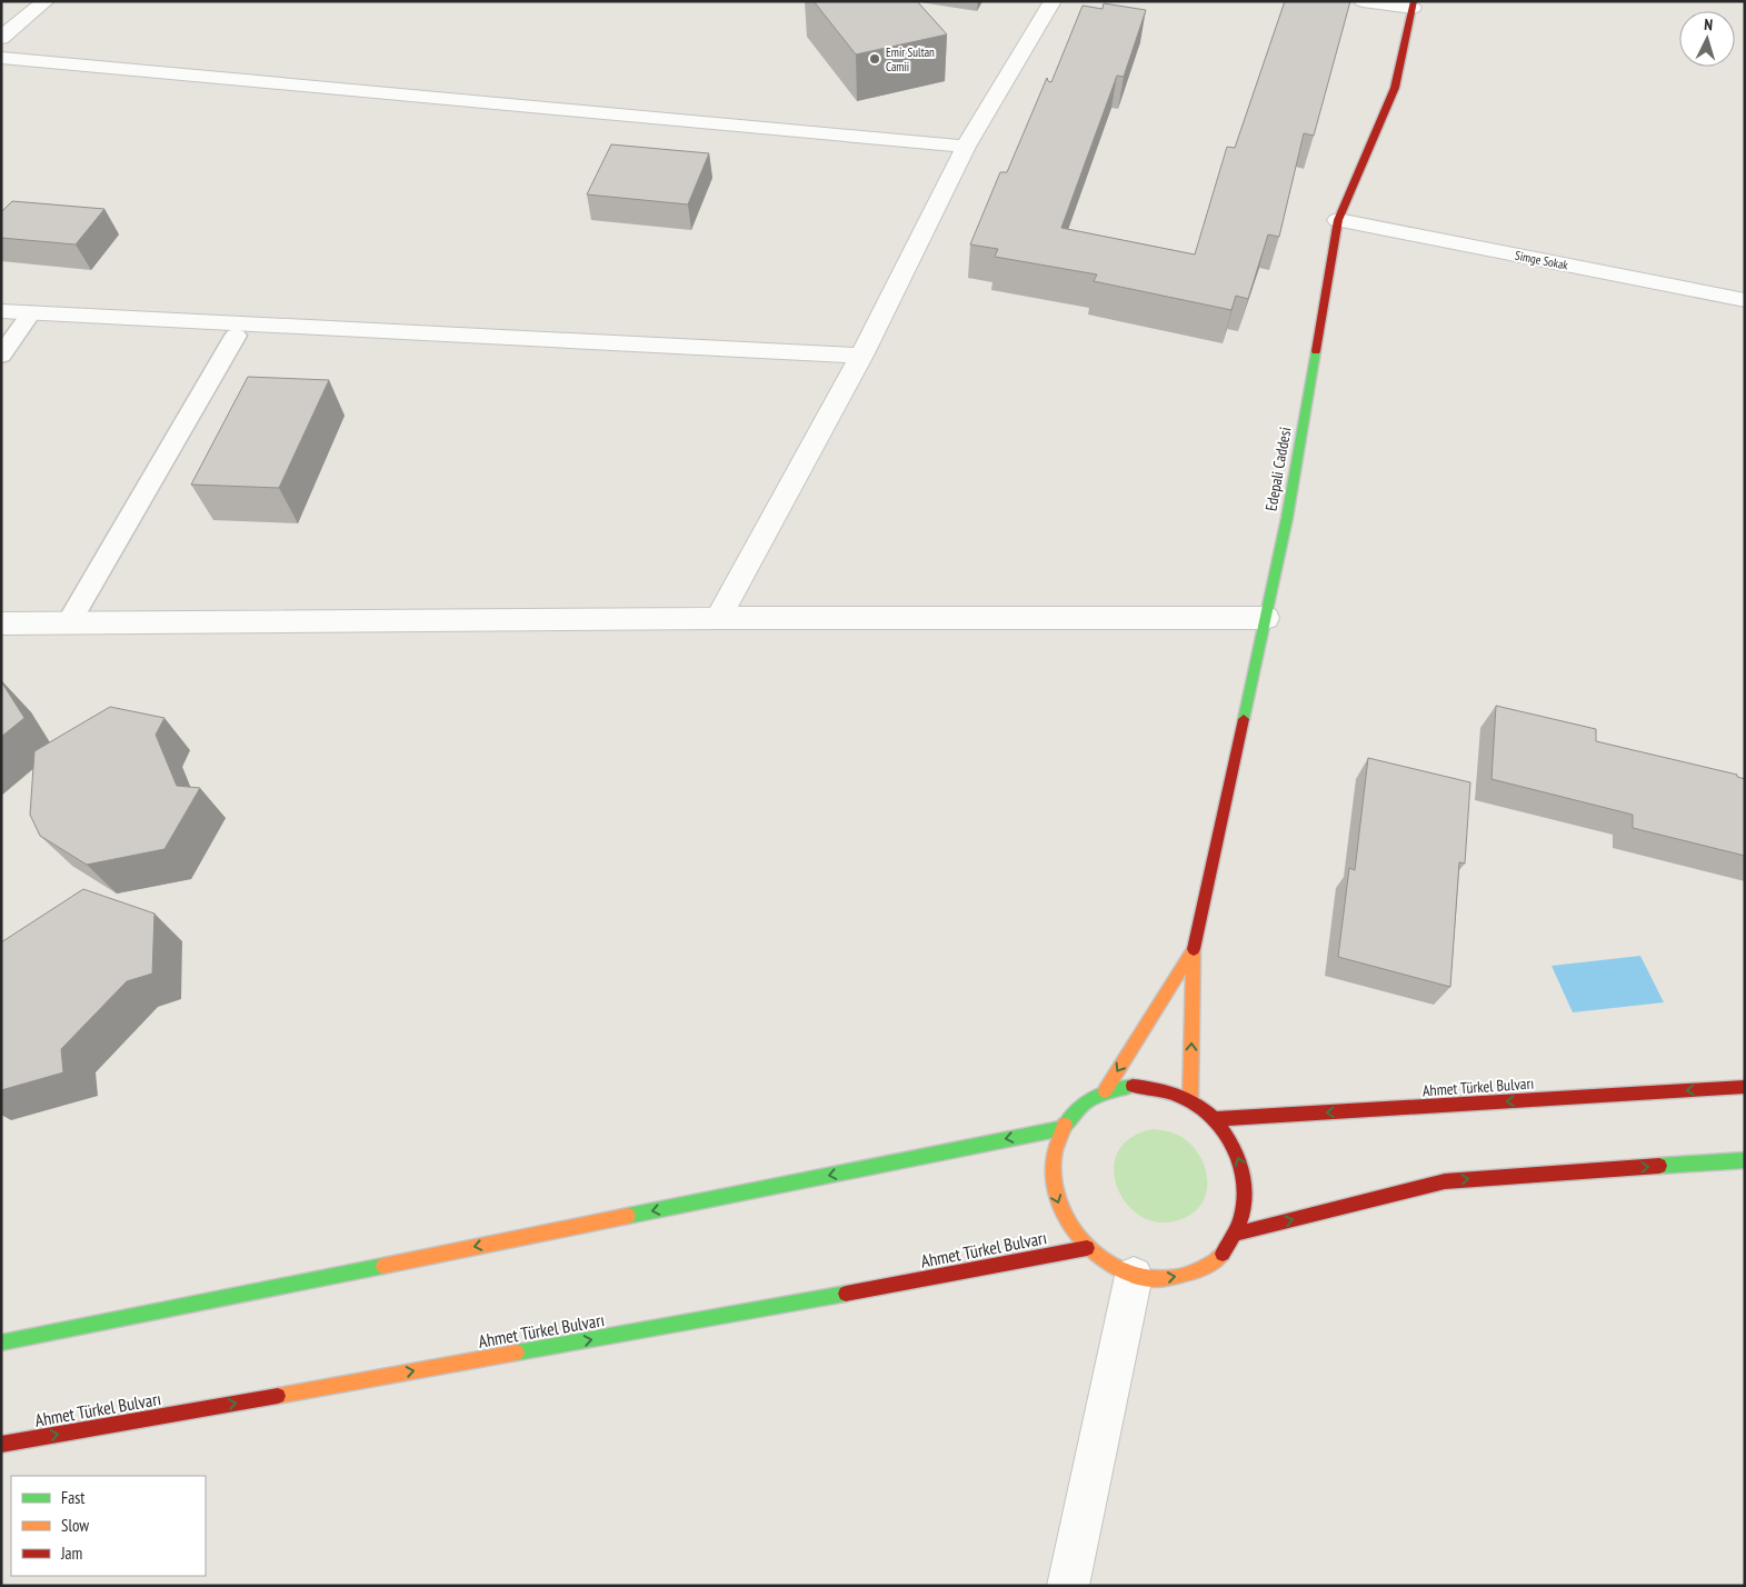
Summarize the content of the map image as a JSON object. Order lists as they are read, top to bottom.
{
  "streets": {
    "main road": ["Edepali Caddesi", "Ahmet Türkel Bulvarı"],
    "street": ["Simge Sokak"]
  },
  "crossings": [
    ["Simge Sokak", "Edepali Caddesi"]
  ],
  "places": ["Emir Sultan Camii"],
  "legend": ["Fast", "Slow", "Jam"],
  "north": "top"
}
